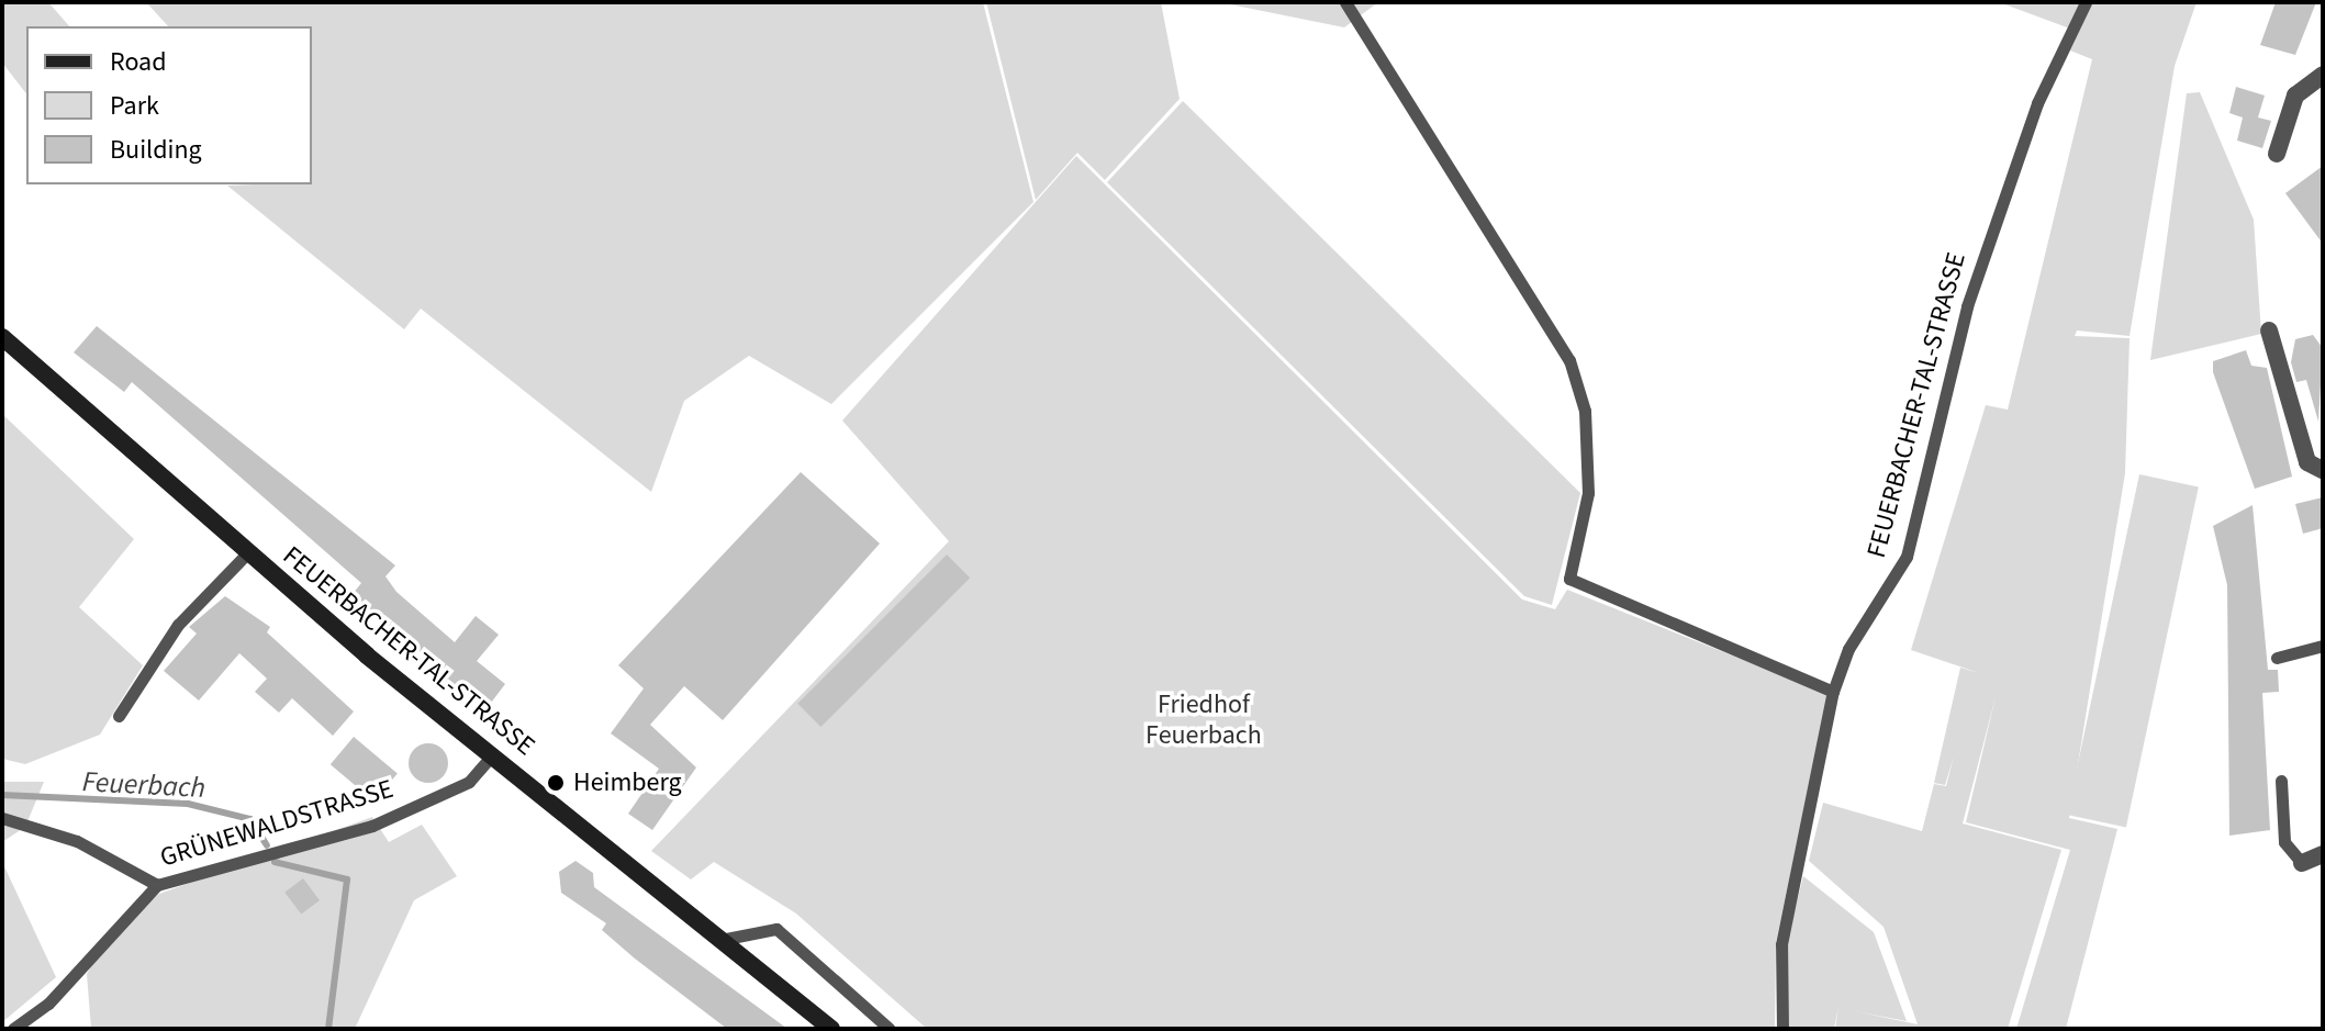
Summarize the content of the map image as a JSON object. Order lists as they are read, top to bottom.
{
  "streets": {
    "main road": ["FEUERBACHER-TAL-STRASSE"],
    "lane": ["GRÜNEWALDSTRASSE"]
  },
  "crossings": [
    ["FEUERBACHER-TAL-STRASSE", "GRÜNEWALDSTRASSE"]
  ],
  "water": ["Feuerbach"],
  "parks": ["Friedhof Feuerbach"],
  "places": ["Heimberg"],
  "legend": ["Road", "Park", "Building"]
}
